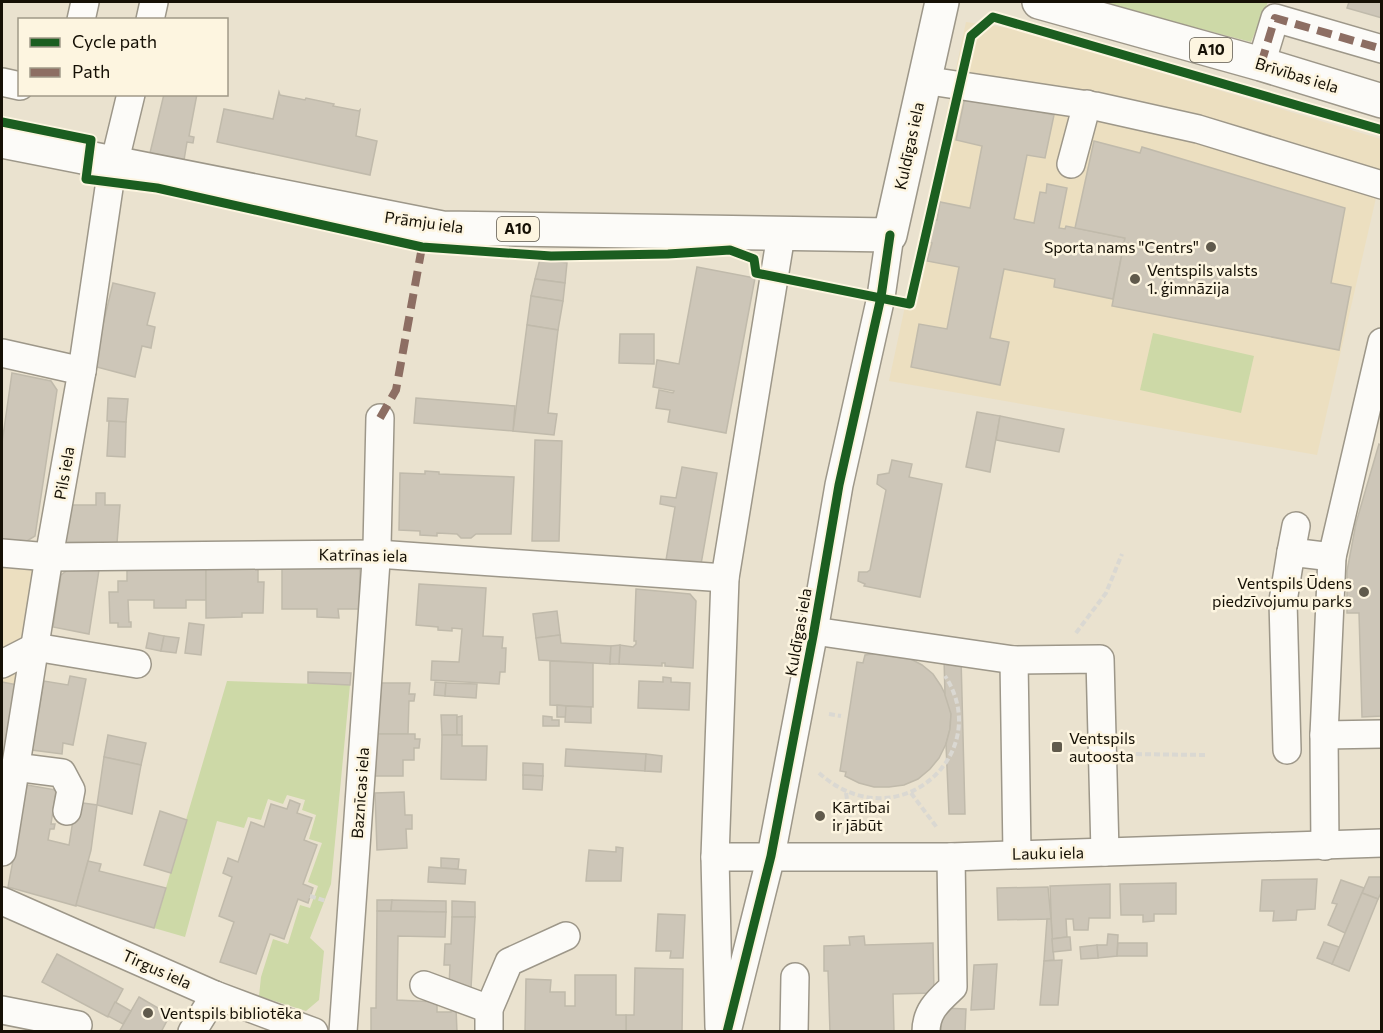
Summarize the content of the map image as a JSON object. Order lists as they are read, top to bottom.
{
  "streets": {
    "main road": [
      "A10",
      "Brīvības iela",
      "Kuldīgas iela",
      "Prāmju iela"
    ],
    "street": [
      "Pils iela",
      "Katrīnas iela",
      "Baznīcas iela",
      "Lauku iela",
      "Tirgus iela"
    ]
  },
  "crossings": [
    ["Kuldīgas iela", "Prāmju iela"],
    ["Kuldīgas iela", "Lauku iela"],
    ["Prāmju iela", "Pils iela"],
    ["Pils iela", "Katrīnas iela"],
    ["Katrīnas iela", "Baznīcas iela"]
  ],
  "places": {
    "other": [
      "Sporta nams \"Centrs\"",
      "Ventspils valsts 1. ģimnāzija",
      "Ventspils Ūdens piedzīvojumu parks",
      "Kārtībai ir jābūt",
      "Ventspils bibliotēka"
    ],
    "transit": ["Ventspils autoosta"]
  },
  "legend": ["Cycle path", "Path"]
}
